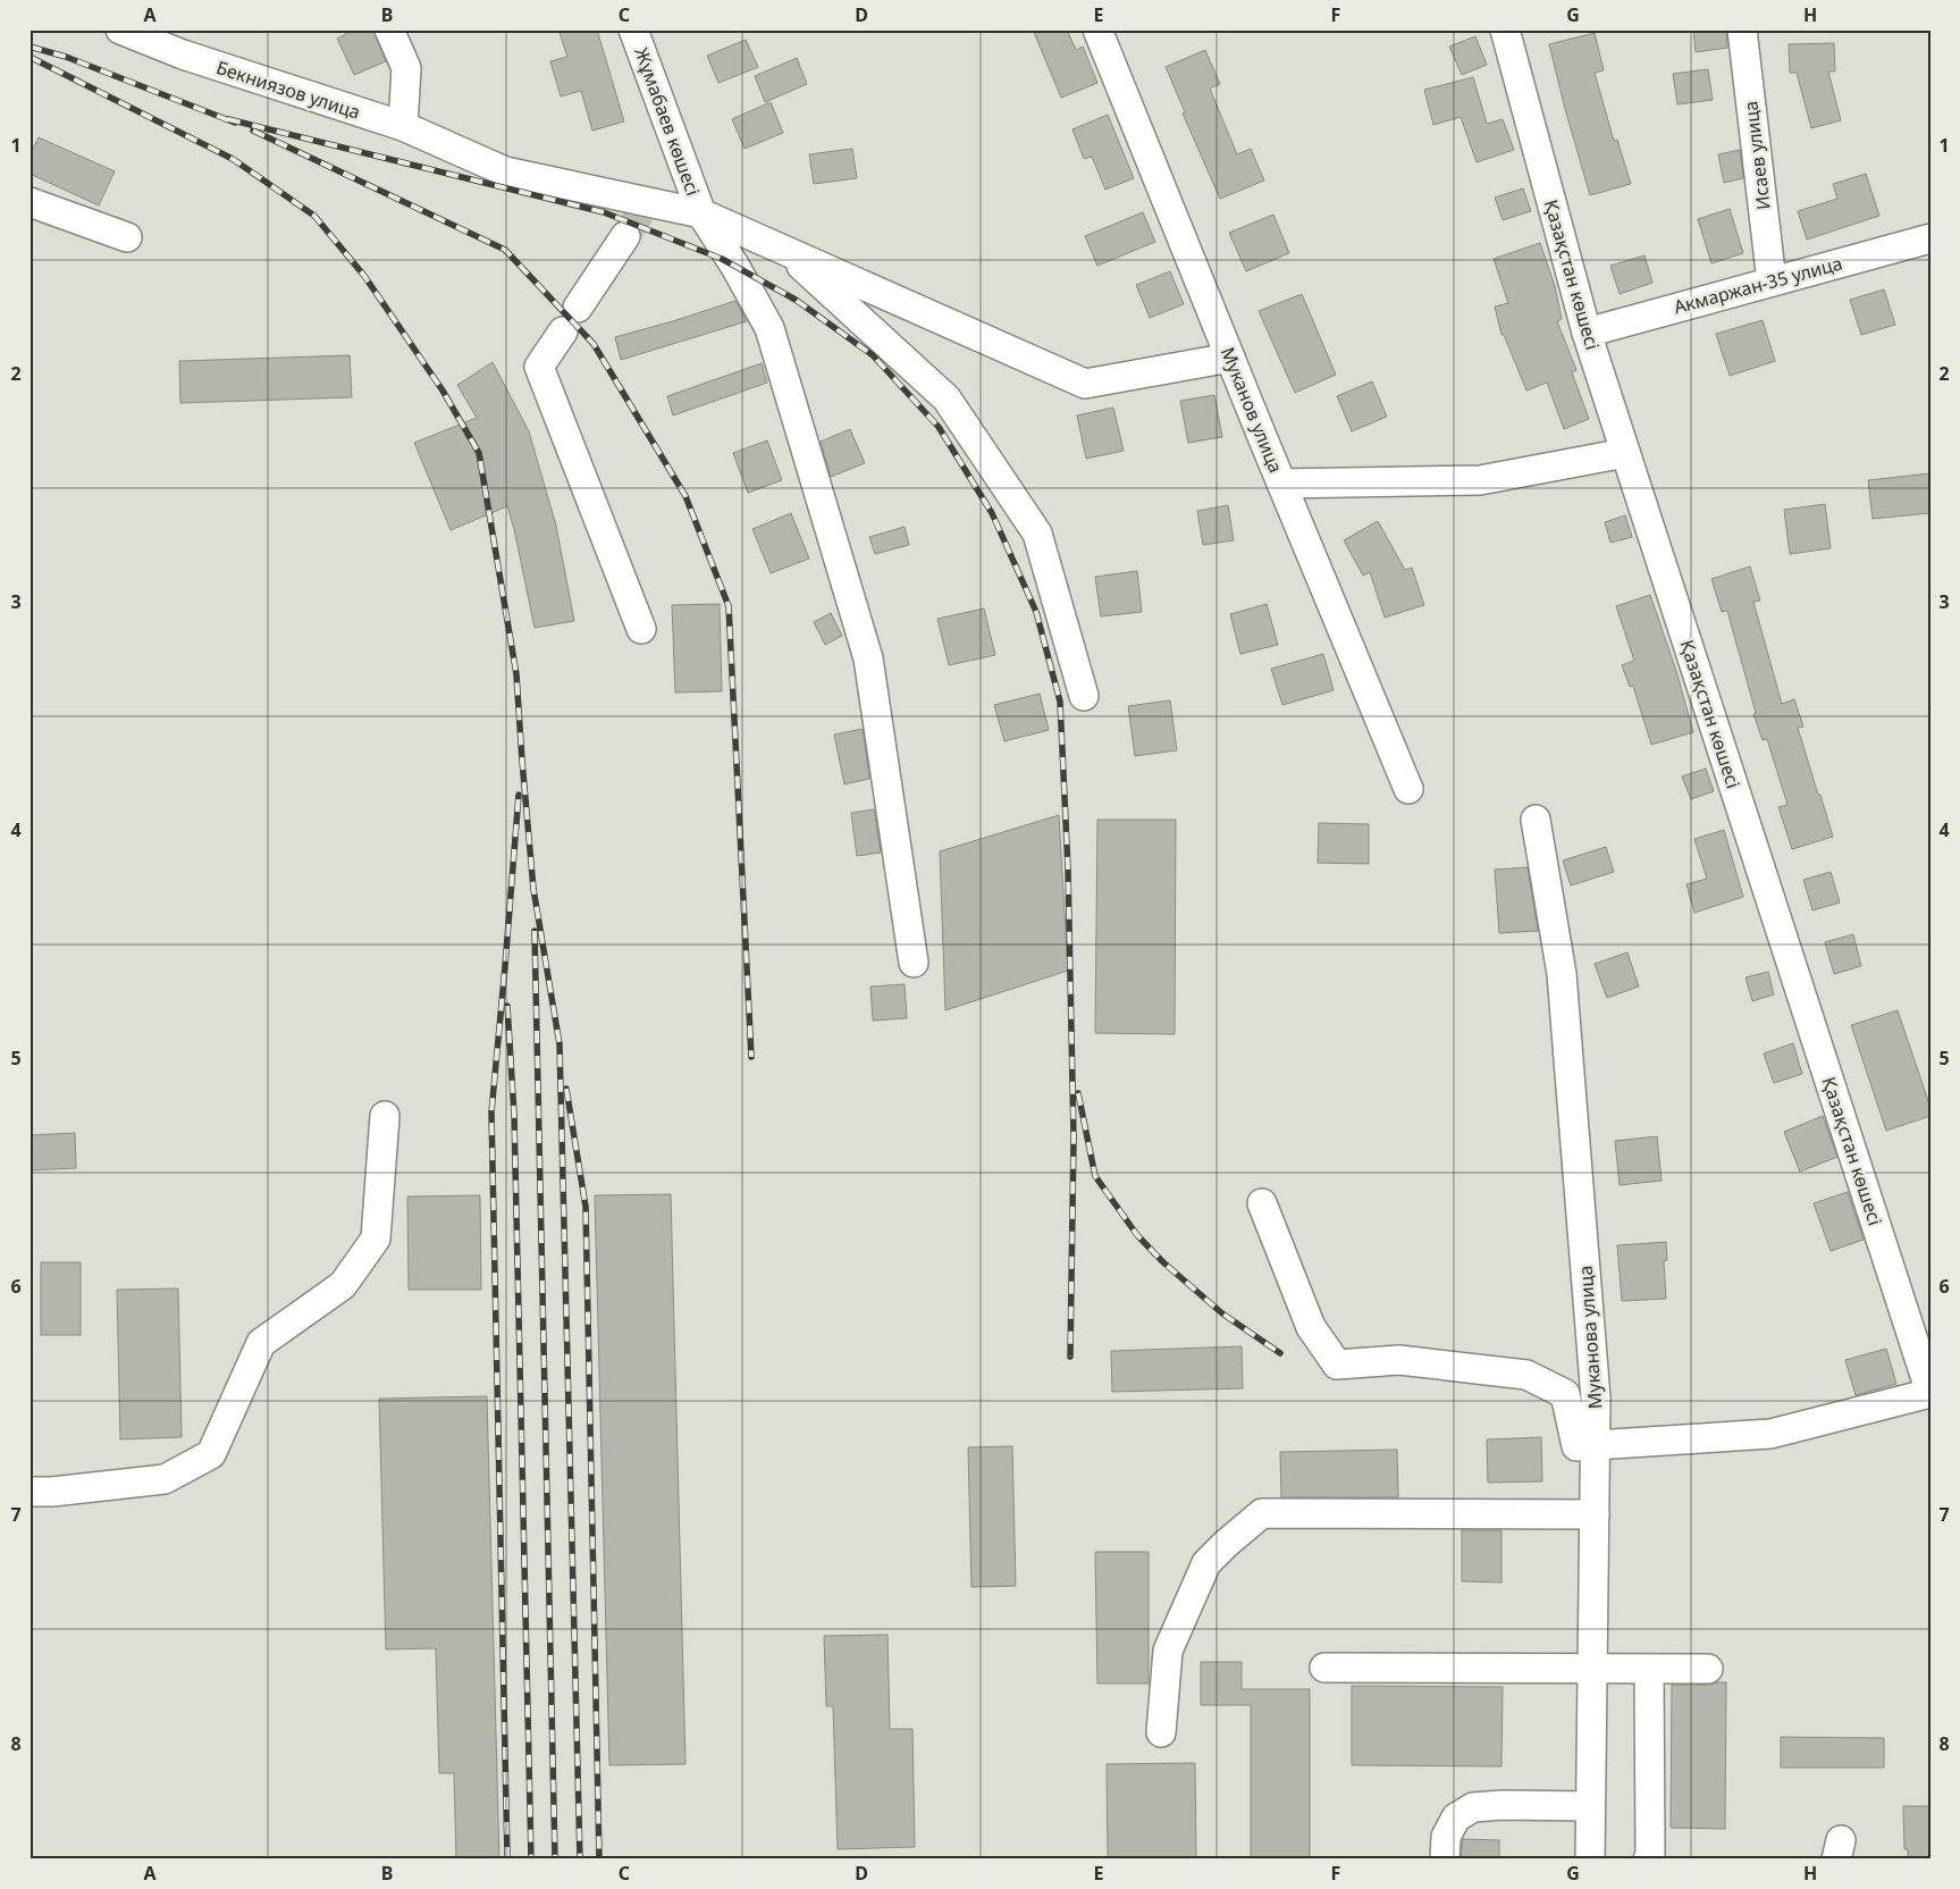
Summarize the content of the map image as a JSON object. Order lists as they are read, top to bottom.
{
  "streets": {
    "street": [
      "Бекниязов улица",
      "Жұмабаев көшесі",
      "Исаев улица",
      "Қазақстан көшесі",
      "Акмаржан-35 улица",
      "Муканов улица",
      "Муканова улица"
    ]
  },
  "crossings": [
    ["Бекниязов улица", "Жұмабаев көшесі"],
    ["Бекниязов улица", "Муканов улица"],
    ["Исаев улица", "Акмаржан-35 улица"],
    ["Қазақстан көшесі", "Акмаржан-35 улица"],
    ["Қазақстан көшесі", "Муканова улица"]
  ],
  "grid": {
    "columns": [
      "A",
      "B",
      "C",
      "D",
      "E",
      "F",
      "G",
      "H"
    ],
    "rows": [
      "1",
      "2",
      "3",
      "4",
      "5",
      "6",
      "7",
      "8"
    ]
  }
}
